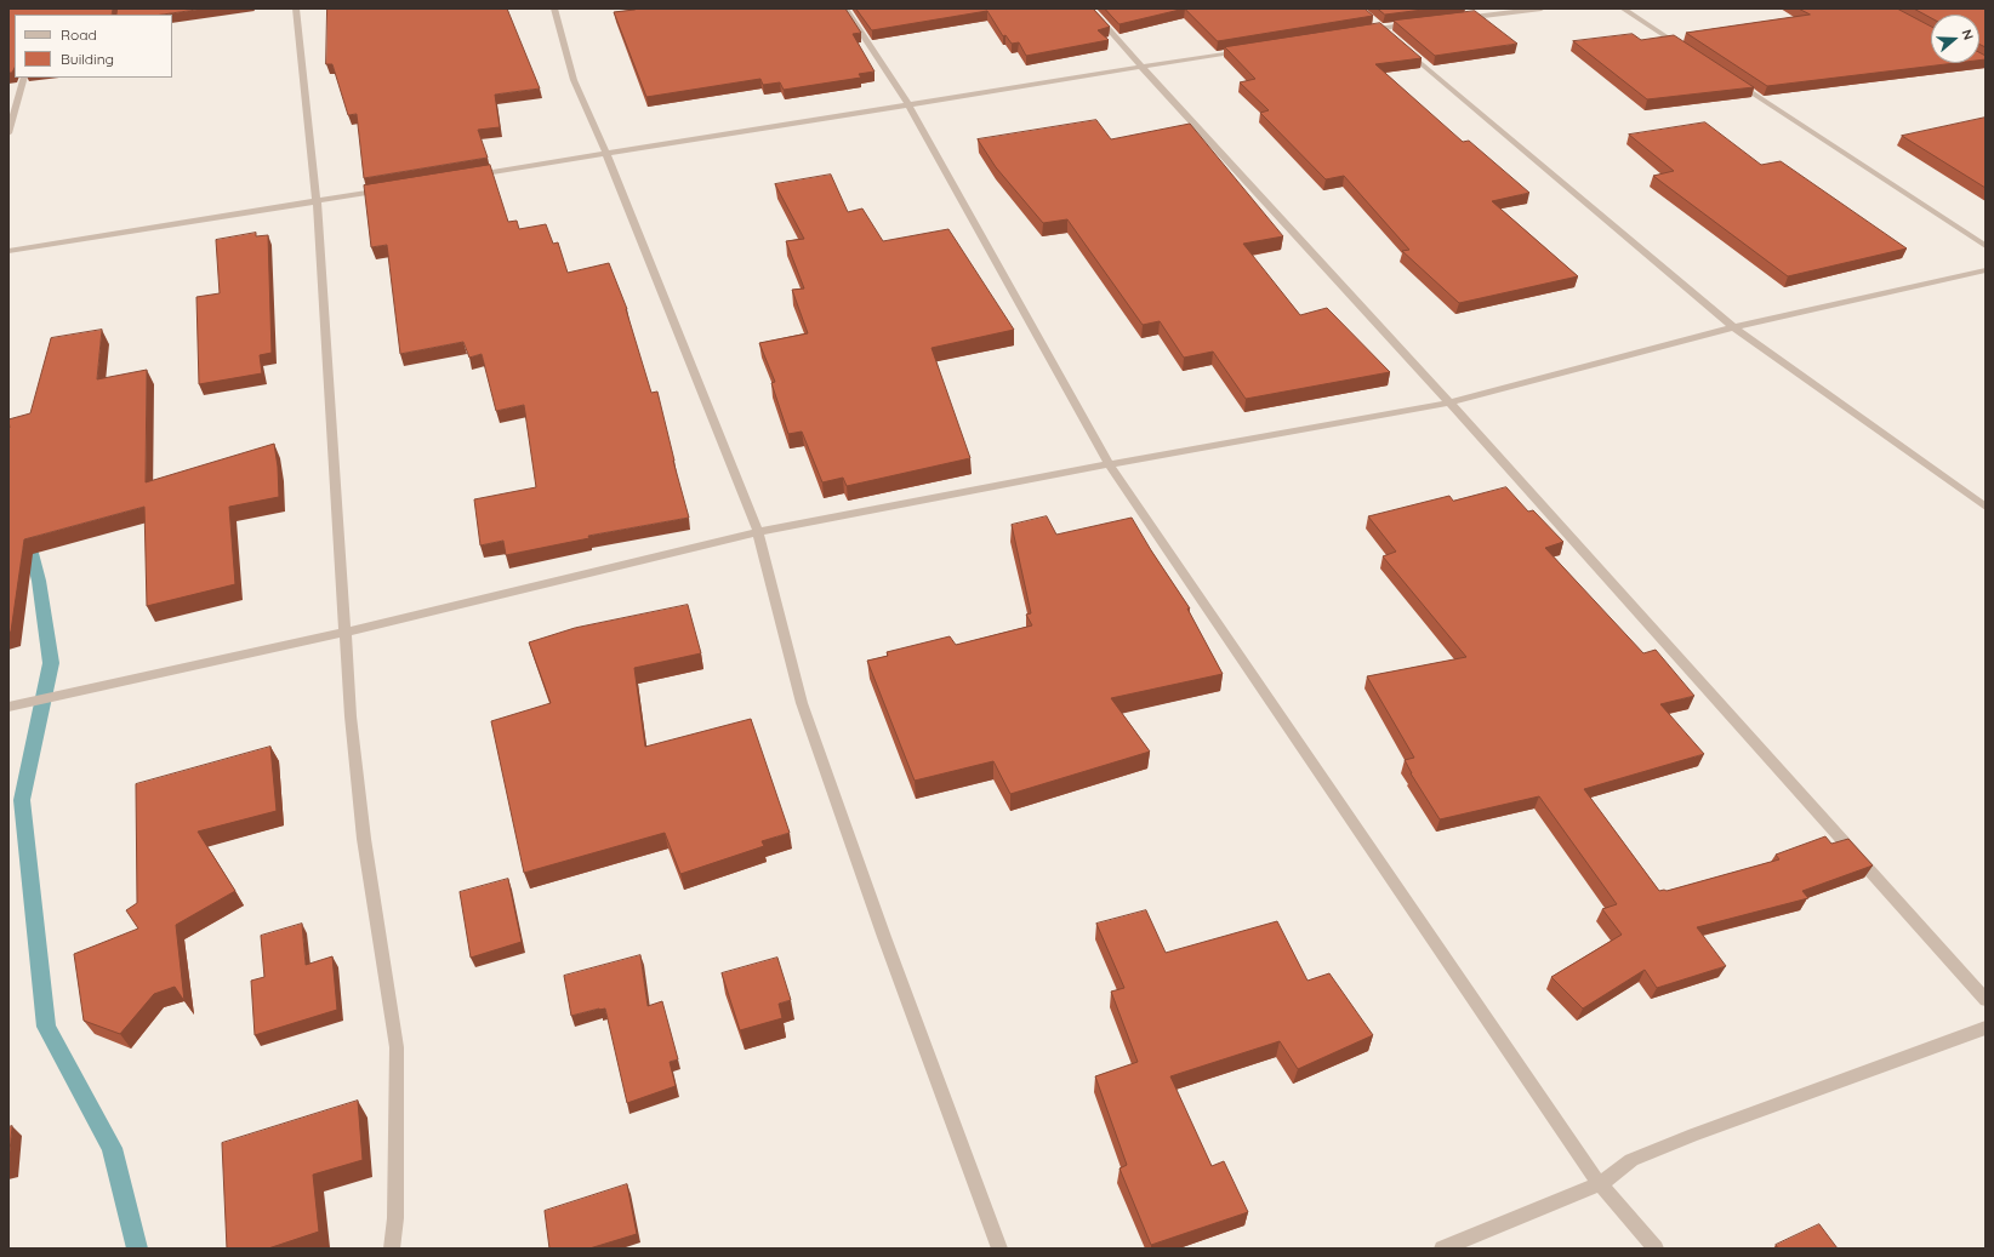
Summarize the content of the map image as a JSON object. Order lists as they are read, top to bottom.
{
  "legend": ["Road", "Building"],
  "north": "right"
}
